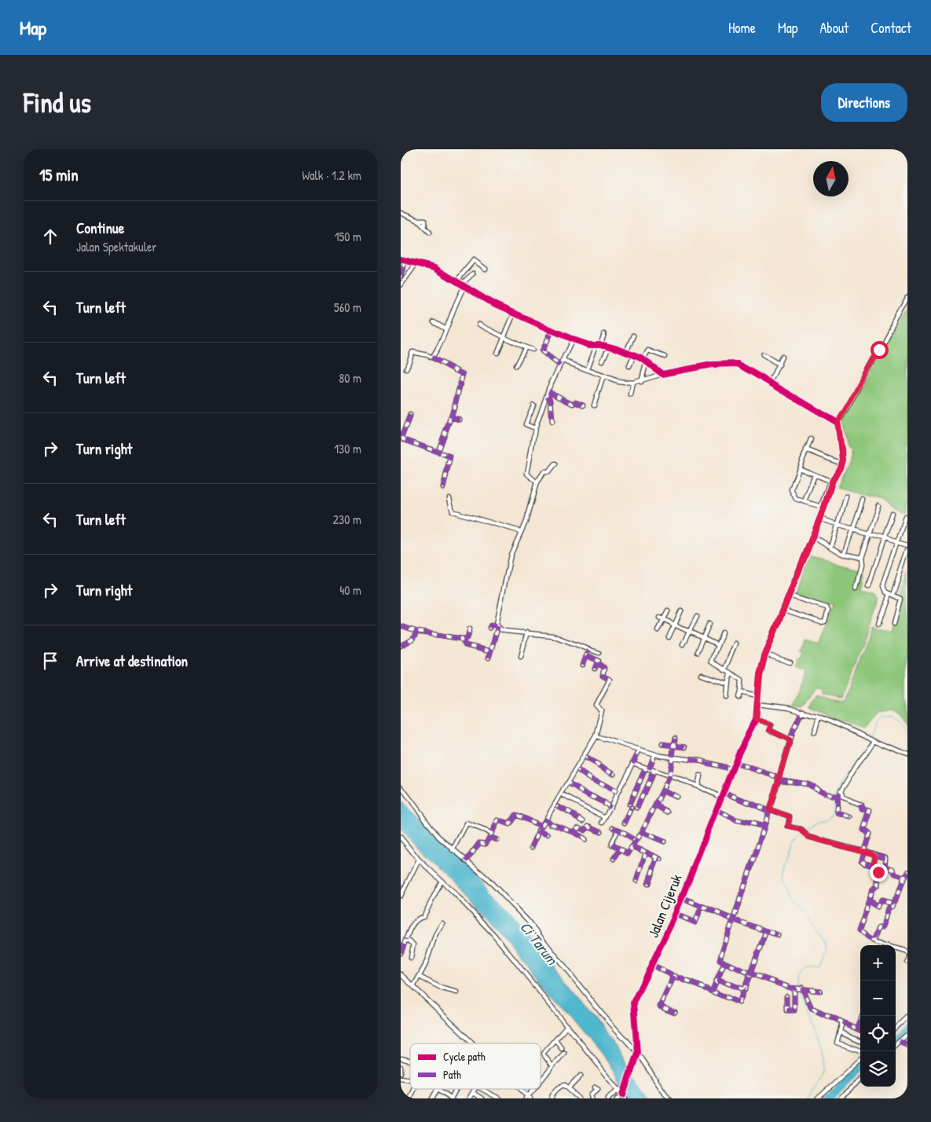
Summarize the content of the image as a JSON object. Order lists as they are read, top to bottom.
{
  "streets": {
    "street": ["Jalan Cijeruk"]
  },
  "water": ["Ci Tarum"],
  "legend": ["Cycle path", "Path"],
  "north": "top",
  "page": {
    "header": "Map",
    "nav": [
      "Home",
      "Map",
      "About",
      "Contact"
    ],
    "buttons": "Directions",
    "title": "Find us",
    "heading": ["15 min", "Walk · 1.2 km"],
    "list": [
      ["Continue", "Jalan Spektakuler", "150 m"],
      ["Turn left", "560 m"],
      ["Turn left", "80 m"],
      ["Turn right", "130 m"],
      ["Turn left", "230 m"],
      ["Turn right", "40 m"],
      "Arrive at destination"
    ],
    "map_buttons": ["+", "−"]
  }
}
